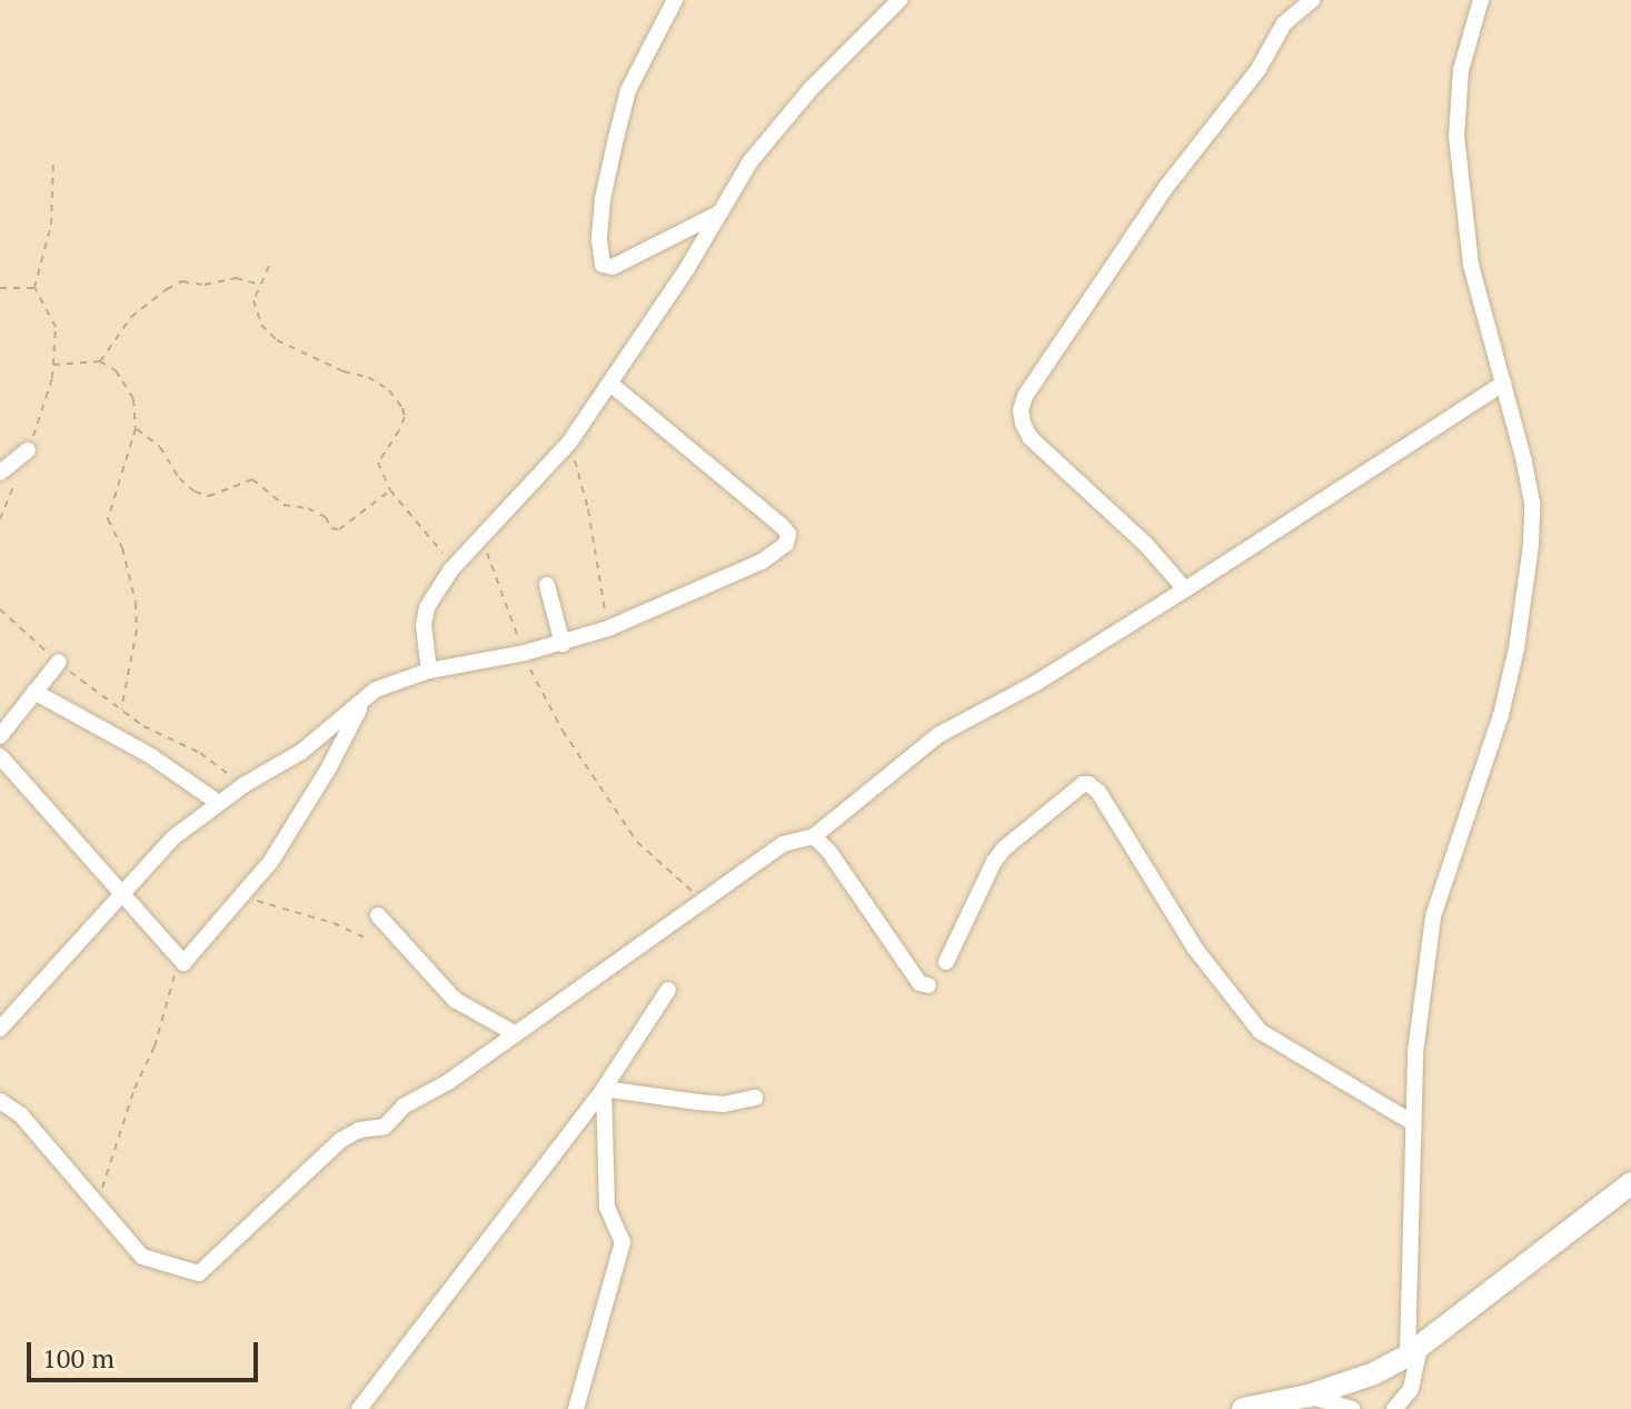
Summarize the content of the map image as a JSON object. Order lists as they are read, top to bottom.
{
  "scale_bar": "100 m"
}
